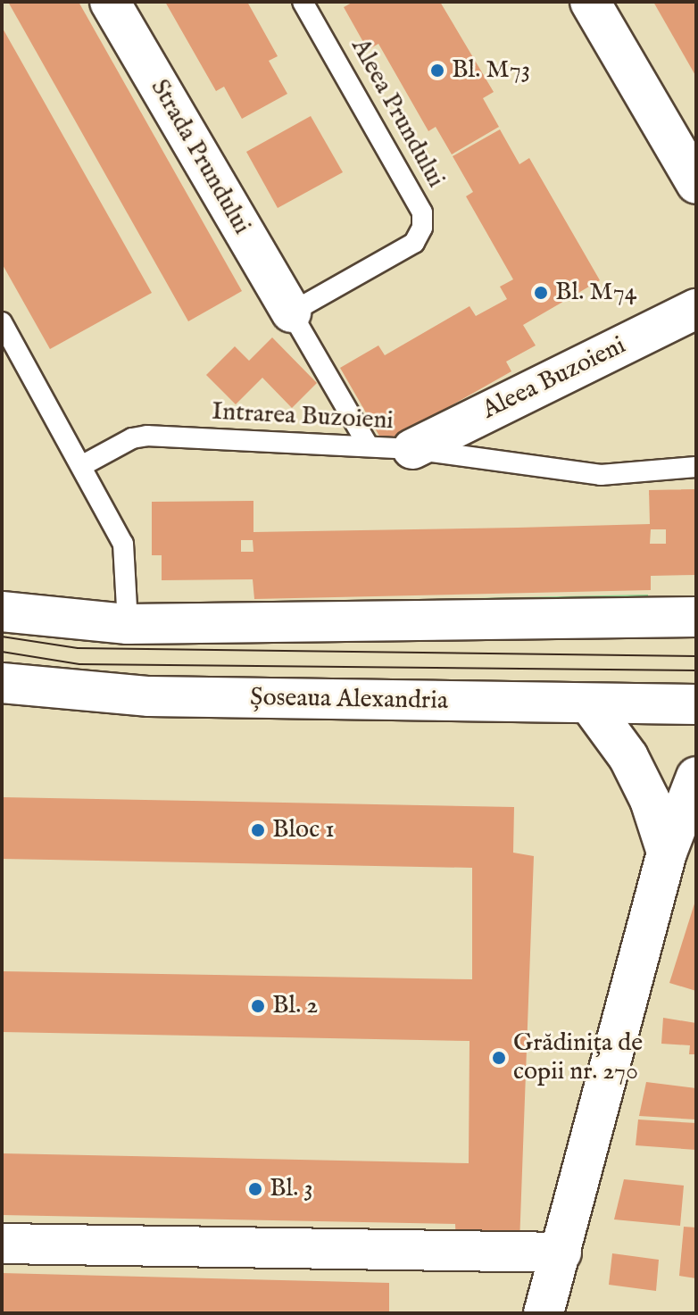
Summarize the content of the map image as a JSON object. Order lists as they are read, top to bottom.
{
  "streets": {
    "street": ["Strada Prundului", "Aleea Buzoieni", "Șoseaua Alexandria"],
    "lane": ["Aleea Prundului", "Intrarea Buzoieni"]
  },
  "crossings": [
    ["Aleea Prundului", "Strada Prundului"],
    ["Aleea Buzoieni", "Intrarea Buzoieni"]
  ],
  "places": [
    "Bl. M73",
    "Bl. M74",
    "Bloc 1",
    "Bl. 2",
    "Grădinița de copii nr. 270",
    "Bl. 3"
  ]
}
